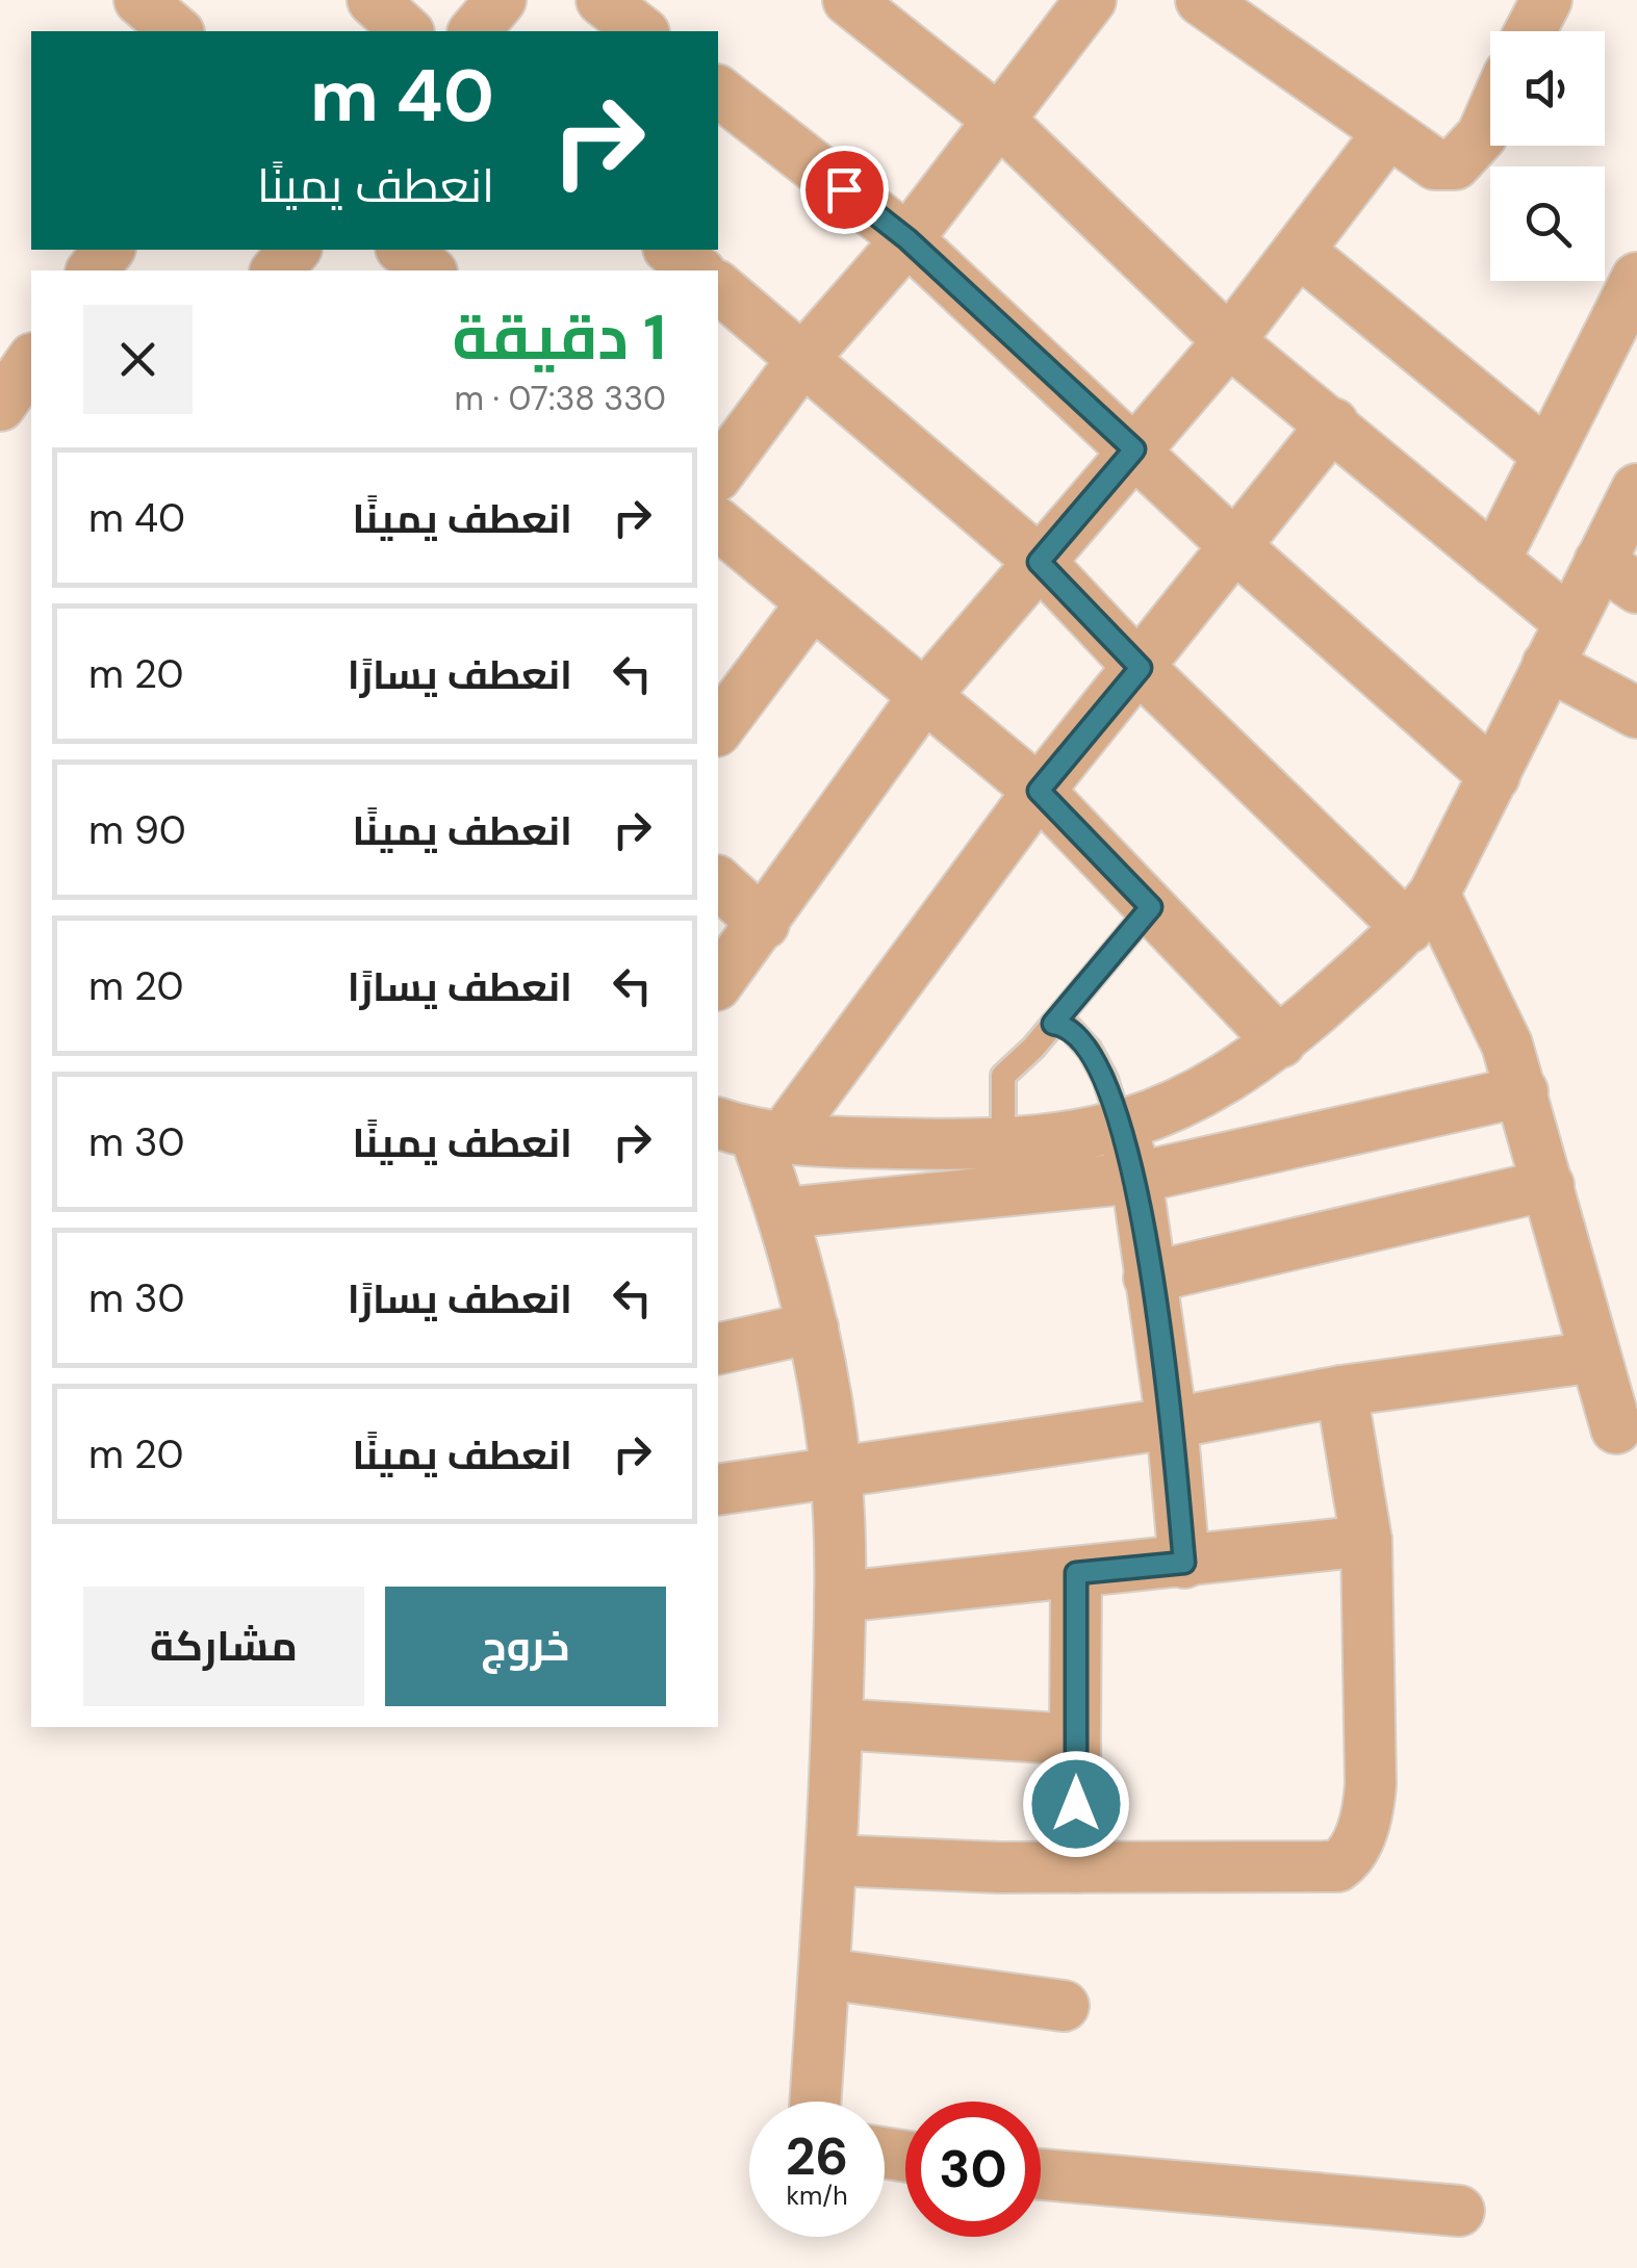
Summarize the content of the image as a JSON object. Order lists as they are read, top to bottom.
{
  "page": {
    "turn": ["40 m", "انعطف يمينًا"],
    "heading": ["1 دقيقة", "330 m · 07:38"],
    "list": [
      {
        "name": "انعطف يمينًا",
        "value": "40 m"
      },
      {
        "name": "انعطف يسارًا",
        "value": "20 m"
      },
      {
        "name": "انعطف يمينًا",
        "value": "90 m"
      },
      {
        "name": "انعطف يسارًا",
        "value": "20 m"
      },
      {
        "name": "انعطف يمينًا",
        "value": "30 m"
      },
      {
        "name": "انعطف يسارًا",
        "value": "30 m"
      },
      {
        "name": "انعطف يمينًا",
        "value": "20 m"
      }
    ],
    "buttons": ["خروج", "مشاركة"],
    "speed": "26 km/h",
    "limit": "30"
  }
}
